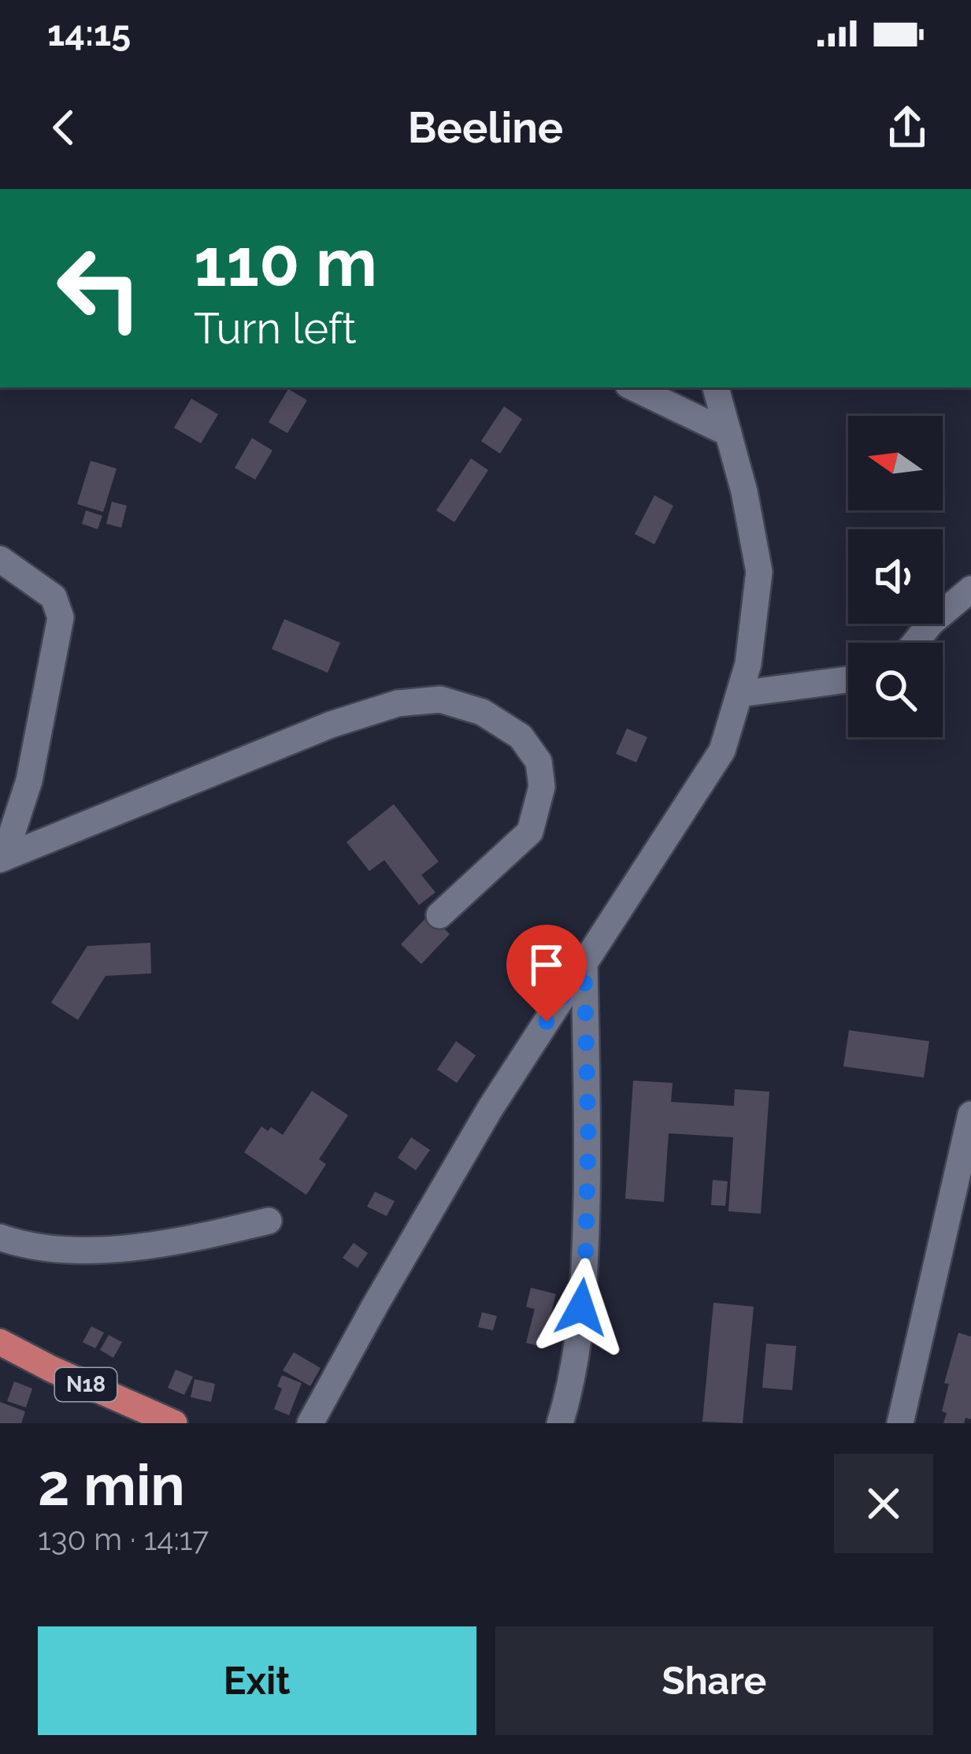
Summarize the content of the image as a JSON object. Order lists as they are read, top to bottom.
{
  "streets": {
    "highway": ["N18"]
  },
  "north": "left",
  "page": {
    "status": "14:15",
    "header": "Beeline",
    "turn": ["110 m", "Turn left"],
    "heading": ["2 min", "130 m · 14:17"],
    "buttons": ["Exit", "Share"]
  }
}
